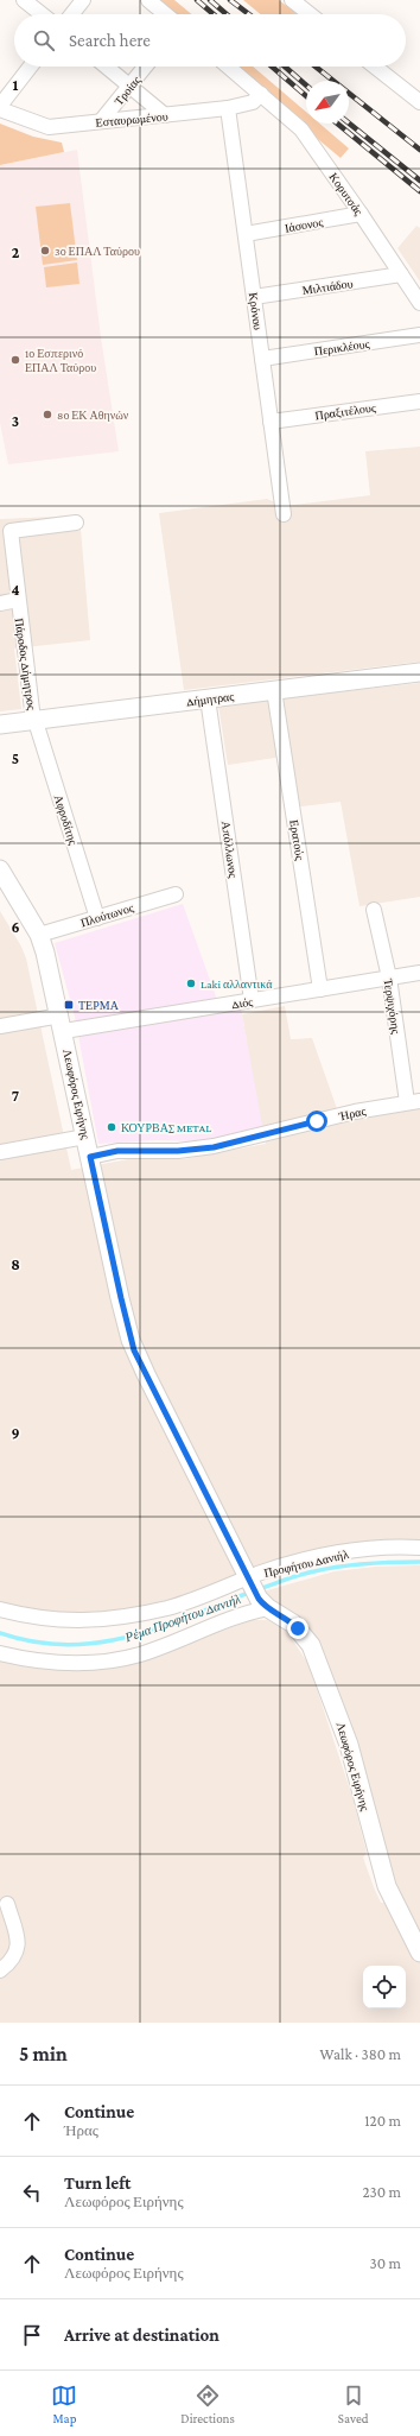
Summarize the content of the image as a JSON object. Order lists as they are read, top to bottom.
{
  "streets": {
    "street": [
      "Τροίας",
      "Εσταυρωμένου",
      "Κορυτσάς",
      "Ιάσονος",
      "Μιλτιάδου",
      "Κρόνου",
      "Περικλέους",
      "Πραξιτέλους",
      "Πάροδος Δήμητρος",
      "Δήμητρας",
      "Αφροδίτης",
      "Ερατούς",
      "Απόλλωνος",
      "Πλούτωνος",
      "Διός",
      "Τερψιχόρης",
      "Λεωφόρος Ειρήνης",
      "Ήρας",
      "Προφήτου Δανιήλ"
    ]
  },
  "crossings": [
    ["Τροίας", "Εσταυρωμένου"],
    ["Εσταυρωμένου", "Κορυτσάς"],
    ["Εσταυρωμένου", "Κρόνου"],
    ["Κορυτσάς", "Ιάσονος"],
    ["Κορυτσάς", "Μιλτιάδου"],
    ["Ιάσονος", "Κρόνου"],
    ["Μιλτιάδου", "Κρόνου"],
    ["Κρόνου", "Περικλέους"],
    ["Κρόνου", "Πραξιτέλους"],
    ["Πάροδος Δήμητρος", "Δήμητρας"],
    ["Πάροδος Δήμητρος", "Αφροδίτης"],
    ["Δήμητρας", "Αφροδίτης"],
    ["Δήμητρας", "Ερατούς"],
    ["Δήμητρας", "Απόλλωνος"],
    ["Αφροδίτης", "Πλούτωνος"],
    ["Ερατούς", "Διός"],
    ["Απόλλωνος", "Διός"],
    ["Πλούτωνος", "Λεωφόρος Ειρήνης"],
    ["Διός", "Τερψιχόρης"],
    ["Διός", "Λεωφόρος Ειρήνης"],
    ["Τερψιχόρης", "Ήρας"],
    ["Λεωφόρος Ειρήνης", "Ήρας"],
    ["Λεωφόρος Ειρήνης", "Προφήτου Δανιήλ"]
  ],
  "water": ["Ρέμα Προφήτου Δανιήλ"],
  "places": {
    "other": [
      "3ο ΕΠΑΛ Ταύρου",
      "1ο Εσπερινό ΕΠΑΛ Ταύρου",
      "8ο ΕΚ Αθηνών",
      "Laki αλλαντικά",
      "ΚΟΥΡΒΑΣ METAL"
    ],
    "transit": ["ΤΕΡΜΑ"]
  },
  "north": "bottom left",
  "page": {
    "search": "Search here",
    "heading": ["5 min", "Walk · 380 m"],
    "list": [
      ["Continue", "Ήρας", "120 m"],
      ["Turn left", "Λεωφόρος Ειρήνης", "230 m"],
      ["Continue", "Λεωφόρος Ειρήνης", "30 m"],
      "Arrive at destination"
    ],
    "nav": ["Map", "Directions", "Saved"]
  },
  "grid": {
    "rows": [
      "1",
      "2",
      "3",
      "4",
      "5",
      "6",
      "7",
      "8",
      "9"
    ]
  }
}
